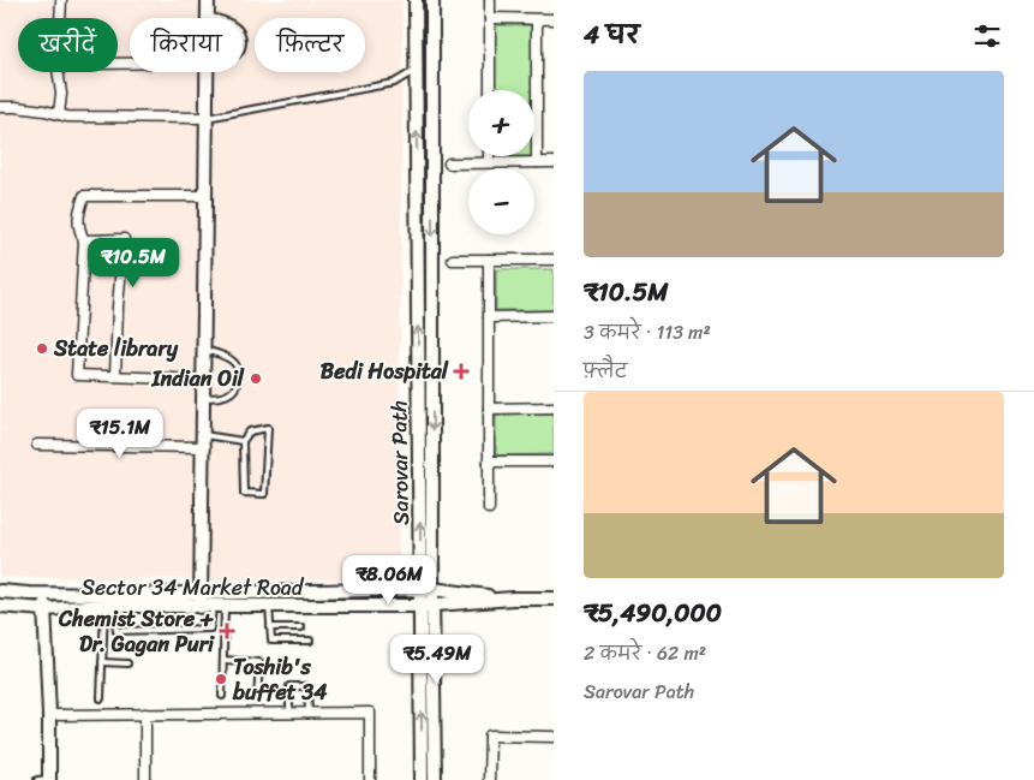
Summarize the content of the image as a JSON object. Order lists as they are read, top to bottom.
{
  "streets": {
    "street": ["Sarovar Path", "Sector 34 Market Road"]
  },
  "crossings": [
    ["Sarovar Path", "Sector 34 Market Road"]
  ],
  "places": {
    "other": ["State library", "Indian Oil", "Toshib's buffet 34"],
    "health": ["Bedi Hospital", "Chemist Store + Dr. Gagan Puri"]
  },
  "page": {
    "heading": "4 घर",
    "chip": ["खरीदें", "किराया", "फ़िल्टर"],
    "list": [
      {
        "name": "₹10.5M",
        "note": "3 कमरे · 113 m² · फ़्लैट"
      },
      {
        "name": "₹5,490,000",
        "note": "2 कमरे · 62 m² · Sarovar Path"
      }
    ],
    "map_buttons": ["+", "−"],
    "price": [
      "₹10.5M",
      "₹15.1M",
      "₹8.06M",
      "₹5.49M"
    ]
  }
}
